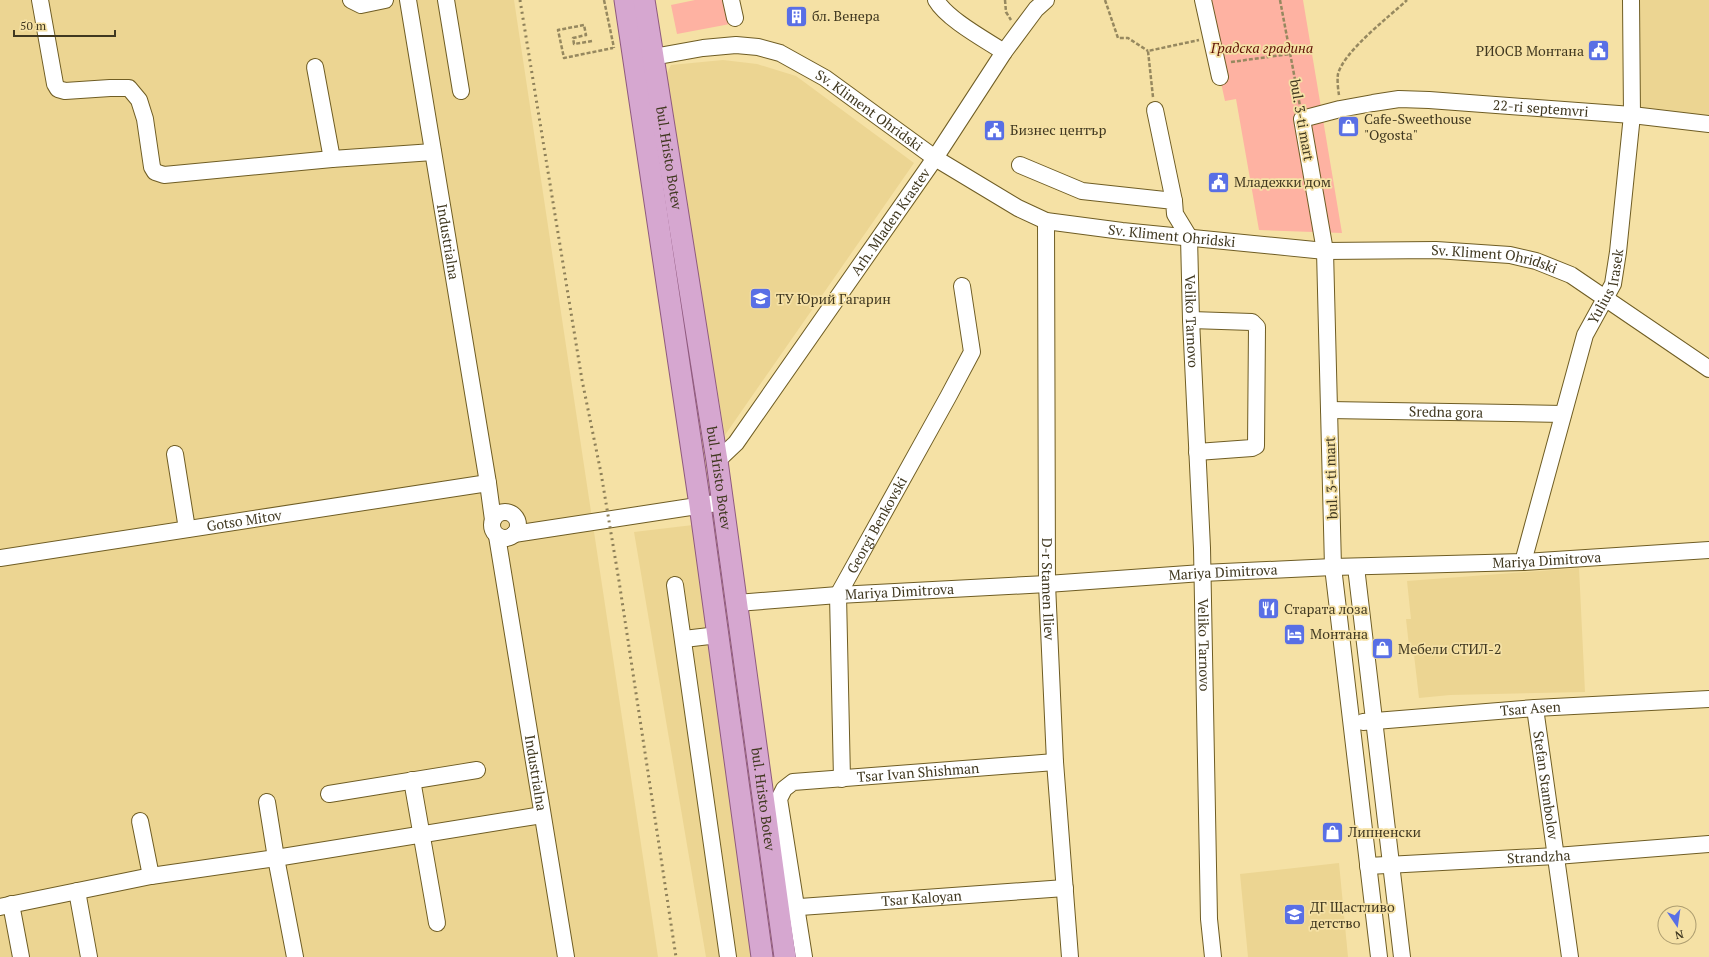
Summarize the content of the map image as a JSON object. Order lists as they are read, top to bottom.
{
  "streets": {
    "main road": ["bul. Hristo Botev"],
    "street": [
      "22-ri septemvri",
      "Sv. Kliment Ohridski",
      "bul. 3-ti mart",
      "Arh. Mladen Krastev",
      "Industrialna",
      "Yulius Irasek",
      "Veliko Tarnovo",
      "Sredna gora",
      "Gotso Mitov",
      "Georgi Benkovski",
      "Mariya Dimitrova",
      "D-r Stamen Iliev",
      "Tsar Asen",
      "Tsar Ivan Shishman",
      "Stefan Stambolov",
      "Strandzha",
      "Tsar Kaloyan"
    ]
  },
  "crossings": [
    ["22-ri septemvri", "bul. 3-ti mart"],
    ["22-ri septemvri", "Yulius Irasek"],
    ["Sv. Kliment Ohridski", "bul. 3-ti mart"],
    ["Sv. Kliment Ohridski", "bul. Hristo Botev"],
    ["Sv. Kliment Ohridski", "Arh. Mladen Krastev"],
    ["Sv. Kliment Ohridski", "Yulius Irasek"],
    ["Sv. Kliment Ohridski", "Veliko Tarnovo"],
    ["Sv. Kliment Ohridski", "D-r Stamen Iliev"],
    ["bul. 3-ti mart", "Sredna gora"],
    ["bul. 3-ti mart", "Mariya Dimitrova"],
    ["bul. 3-ti mart", "Tsar Asen"],
    ["bul. 3-ti mart", "Strandzha"],
    ["bul. Hristo Botev", "Arh. Mladen Krastev"],
    ["bul. Hristo Botev", "Mariya Dimitrova"],
    ["bul. Hristo Botev", "Tsar Ivan Shishman"],
    ["bul. Hristo Botev", "Tsar Kaloyan"],
    ["Industrialna", "Gotso Mitov"],
    ["Yulius Irasek", "Sredna gora"],
    ["Yulius Irasek", "Mariya Dimitrova"],
    ["Veliko Tarnovo", "Mariya Dimitrova"],
    ["Georgi Benkovski", "Mariya Dimitrova"],
    ["Mariya Dimitrova", "D-r Stamen Iliev"],
    ["D-r Stamen Iliev", "Tsar Ivan Shishman"],
    ["D-r Stamen Iliev", "Tsar Kaloyan"],
    ["Tsar Asen", "Stefan Stambolov"],
    ["Tsar Ivan Shishman", "Tsar Kaloyan"],
    ["Stefan Stambolov", "Strandzha"]
  ],
  "parks": ["Градска градина"],
  "places": {
    "building": ["бл. Венера"],
    "public building": ["РИОСВ Монтана", "Бизнес център", "Младежки дом"],
    "shop": ["Cafe-Sweethouse \"Ogosta\"", "Мебели СТИЛ-2", "Липненски"],
    "school or university": ["ТУ Юрий Гагарин", "ДГ Щастливо детство"],
    "restaurant": ["Старата лоза"],
    "hotel": ["Монтана"]
  },
  "scale_bar": "50 m",
  "north": "bottom"
}
